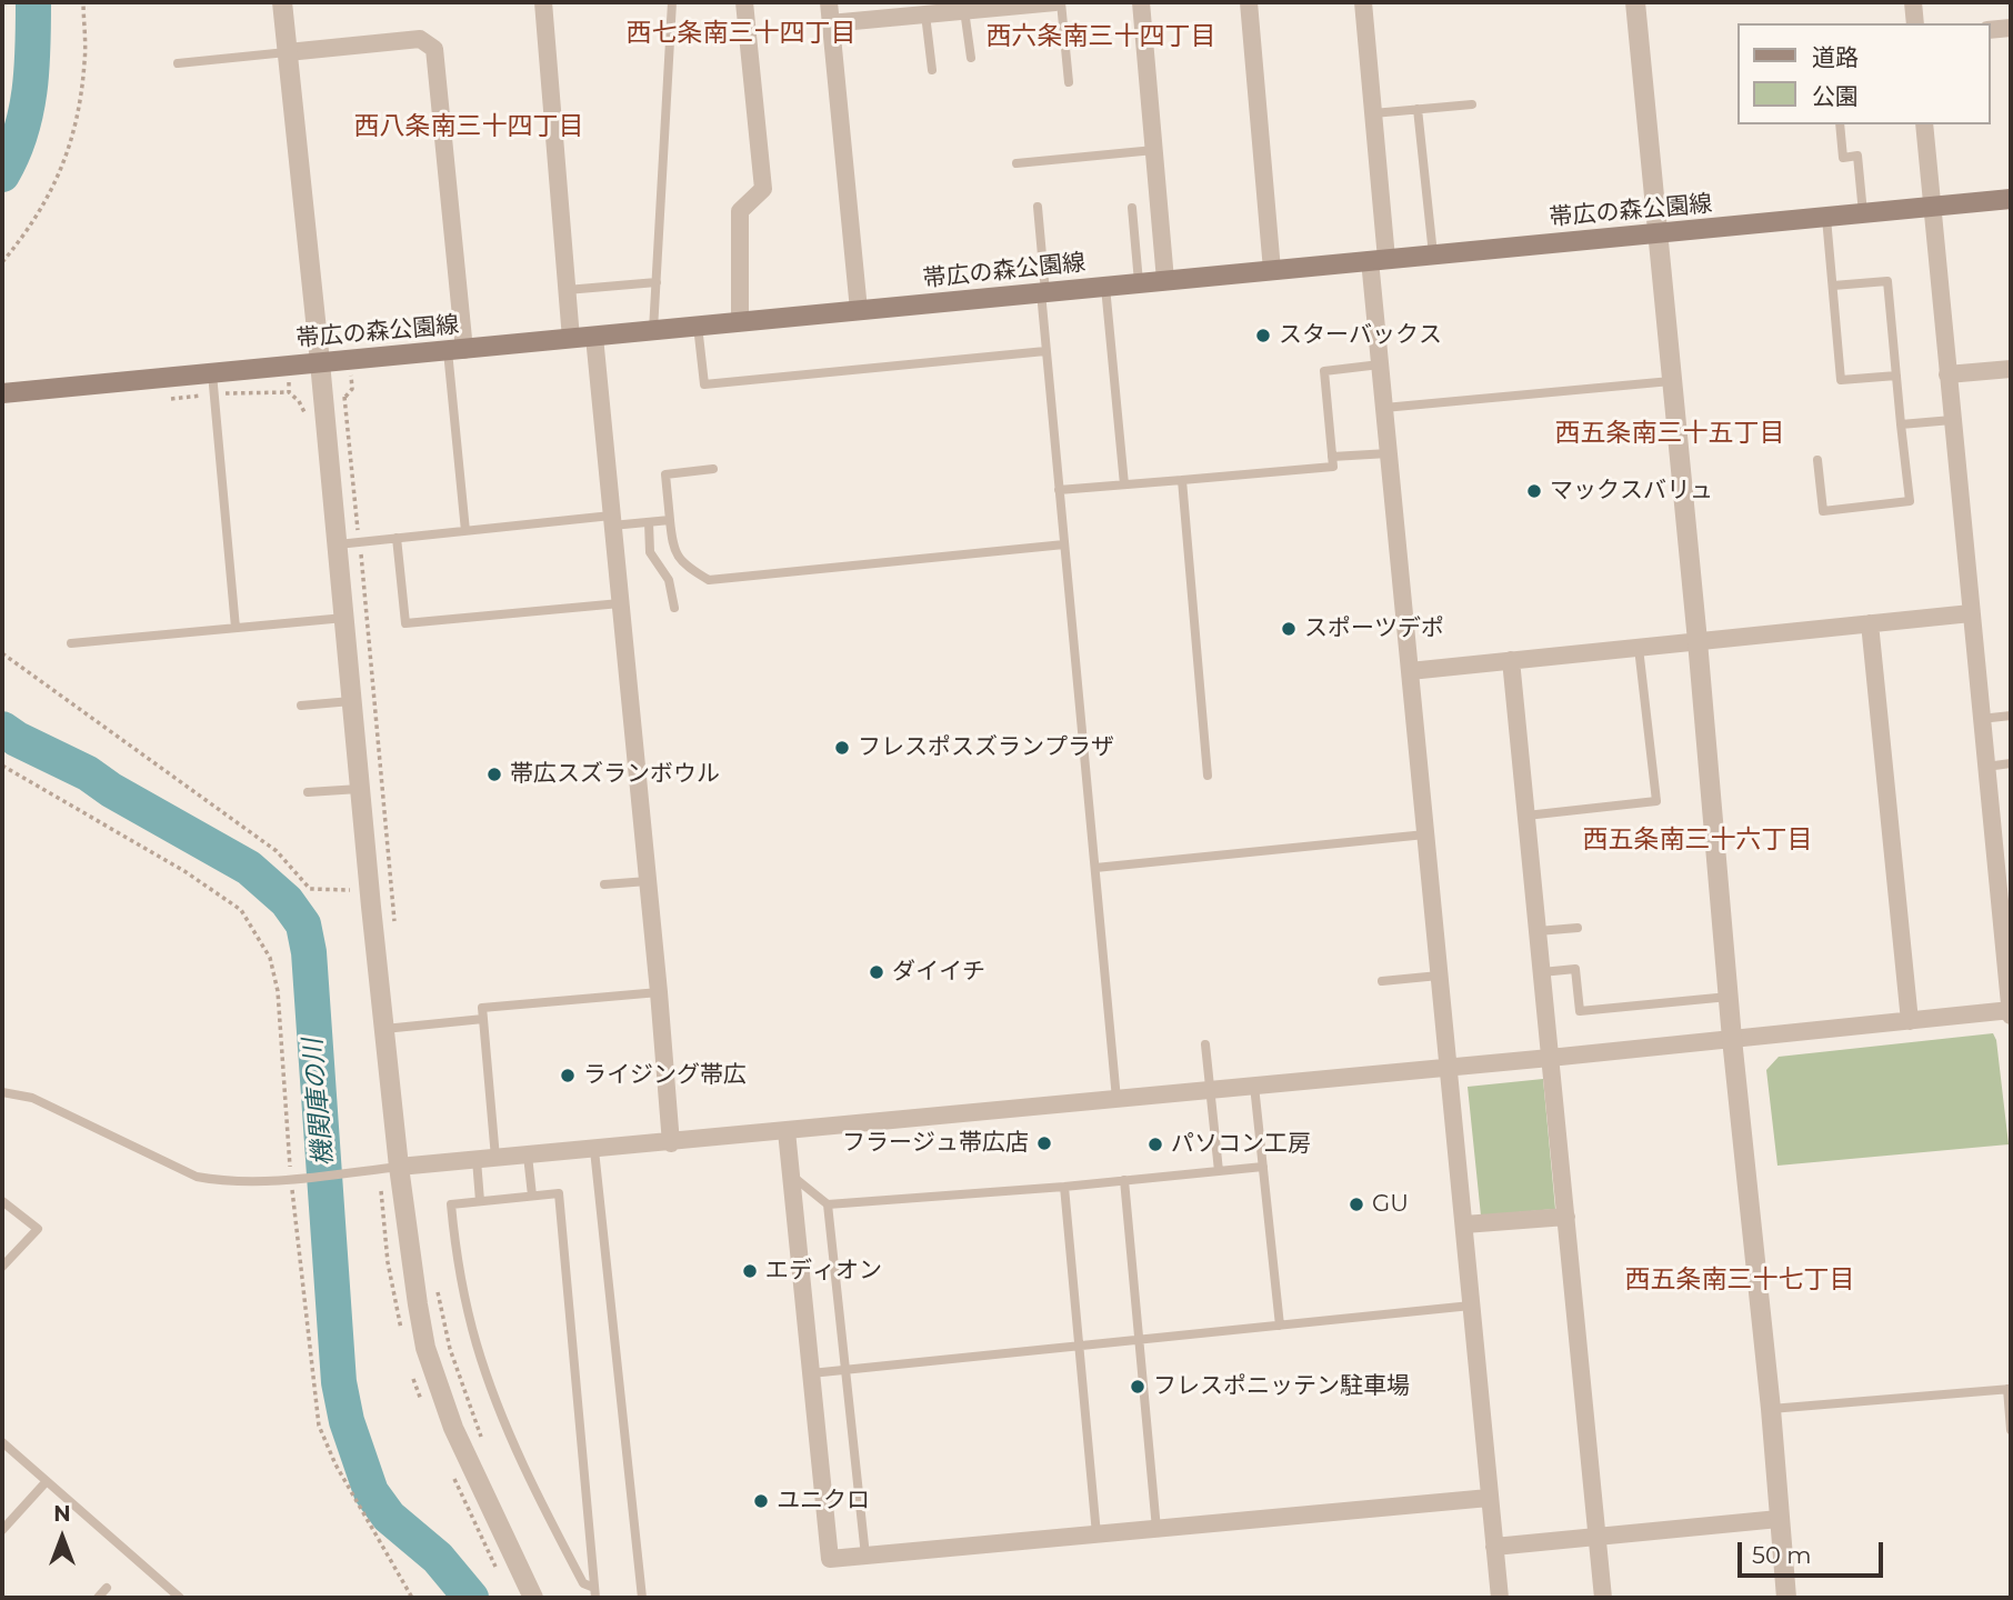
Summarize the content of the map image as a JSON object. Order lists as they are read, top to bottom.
{
  "streets": {
    "main road": ["帯広の森公園線"]
  },
  "districts": [
    "西七条南三十四丁目",
    "西六条南三十四丁目",
    "西八条南三十四丁目",
    "西五条南三十五丁目",
    "西五条南三十六丁目",
    "西五条南三十七丁目"
  ],
  "water": ["機関庫の川"],
  "places": [
    "スターバックス",
    "マックスバリュ",
    "スポーツデポ",
    "フレスポスズランプラザ",
    "帯広スズランボウル",
    "ダイイチ",
    "ライジング帯広",
    "フラージュ帯広店",
    "パソコン工房",
    "GU",
    "エディオン",
    "フレスポニッテン駐車場",
    "ユニクロ"
  ],
  "legend": ["道路", "公園"],
  "scale_bar": "50 m",
  "north": "top"
}
